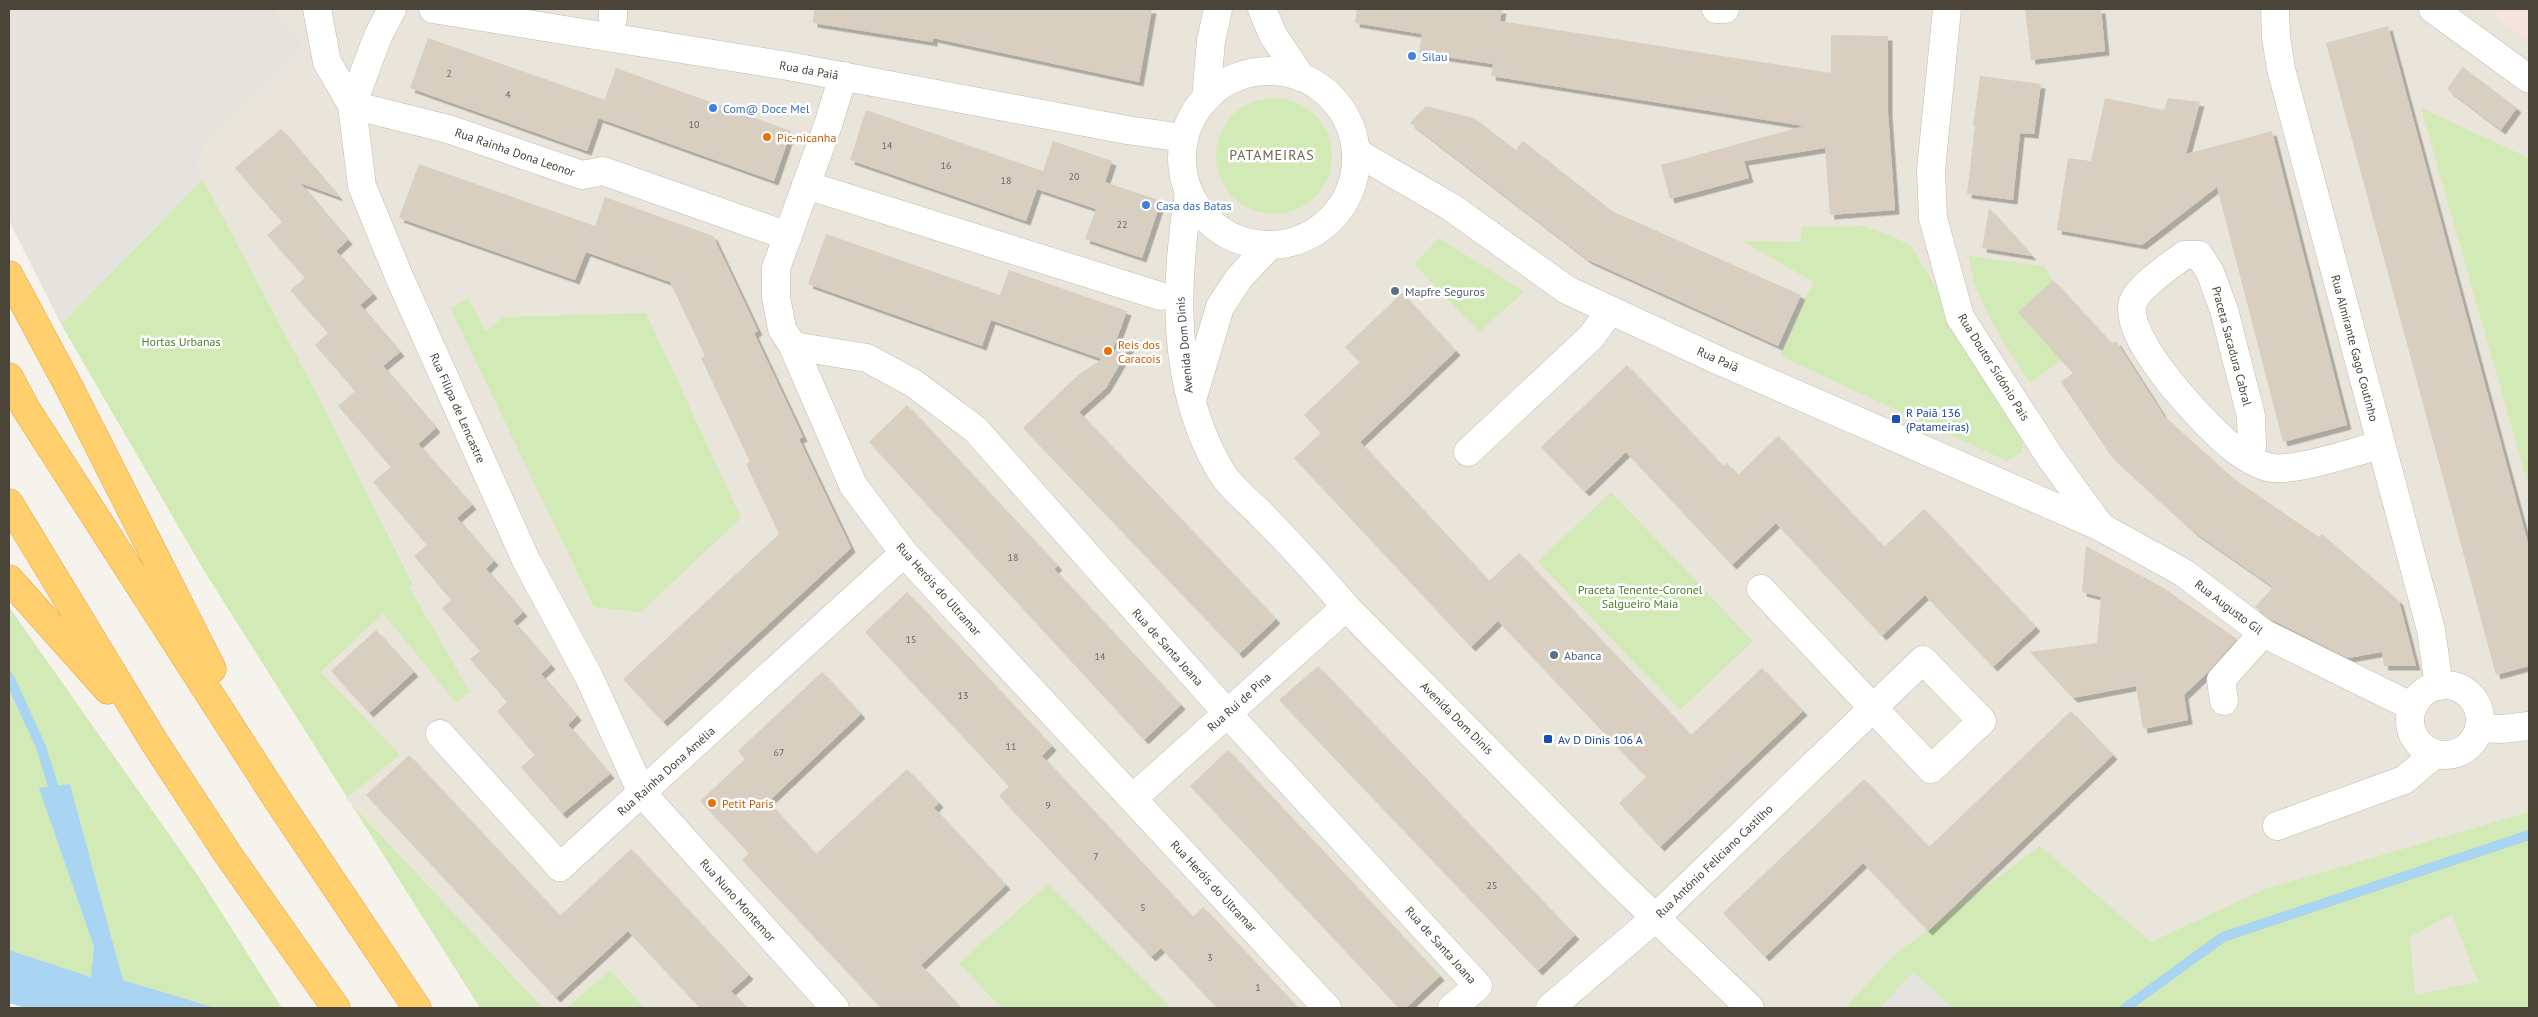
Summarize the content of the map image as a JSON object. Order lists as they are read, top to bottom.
{
  "streets": {
    "street": [
      "Rua da Paiã",
      "Rua Rainha Dona Leonor",
      "Avenida Dom Dinis",
      "Praceta Sacadura Cabral",
      "Rua Almirante Gago Coutinho",
      "Rua Paiã",
      "Rua Doutor Sidónio Pais",
      "Rua Filipa de Lencastre",
      "Rua Heróis do Ultramar",
      "Rua Augusto Gil",
      "Rua de Santa Joana",
      "Rua Rui de Pina",
      "Rua Rainha Dona Amélia",
      "Rua António Feliciano Castilho",
      "Rua Nuno Montemor"
    ]
  },
  "crossings": [
    ["Rua da Paiã", "Avenida Dom Dinis"],
    ["Rua da Paiã", "Rua Paiã"],
    ["Rua da Paiã", "Rua Heróis do Ultramar"],
    ["Rua Rainha Dona Leonor", "Rua Filipa de Lencastre"],
    ["Rua Rainha Dona Leonor", "Rua Heróis do Ultramar"],
    ["Avenida Dom Dinis", "Rua Paiã"],
    ["Avenida Dom Dinis", "Rua Rui de Pina"],
    ["Avenida Dom Dinis", "Rua António Feliciano Castilho"],
    ["Praceta Sacadura Cabral", "Rua Almirante Gago Coutinho"],
    ["Rua Almirante Gago Coutinho", "Rua Augusto Gil"],
    ["Rua Paiã", "Rua Doutor Sidónio Pais"],
    ["Rua Paiã", "Rua Augusto Gil"],
    ["Rua Doutor Sidónio Pais", "Rua Augusto Gil"],
    ["Rua Filipa de Lencastre", "Rua Rainha Dona Amélia"],
    ["Rua Filipa de Lencastre", "Rua Nuno Montemor"],
    ["Rua Heróis do Ultramar", "Rua de Santa Joana"],
    ["Rua Heróis do Ultramar", "Rua Rui de Pina"],
    ["Rua Heróis do Ultramar", "Rua Rainha Dona Amélia"],
    ["Rua de Santa Joana", "Rua Rui de Pina"],
    ["Rua Rainha Dona Amélia", "Rua Nuno Montemor"]
  ],
  "districts": ["PATAMEIRAS"],
  "parks": ["Hortas Urbanas", "Praceta Tenente-Coronel Salgueiro Maia"],
  "places": {
    "other": [
      "Silau",
      "Com@ Doce Mel",
      "Pic-nicanha",
      "Casa das Batas",
      "Mapfre Seguros",
      "Reis dos Caracois",
      "Abanca",
      "Petit Paris"
    ],
    "transit": ["R Paiã 136 (Patameiras)", "Av D Dinis 106 A"]
  },
  "house_numbers": [
    "2",
    "4",
    "10",
    "14",
    "16",
    "20",
    "18",
    "22",
    "18",
    "15",
    "14",
    "13",
    "11",
    "67",
    "9",
    "7",
    "25",
    "5",
    "3",
    "1"
  ]
}
